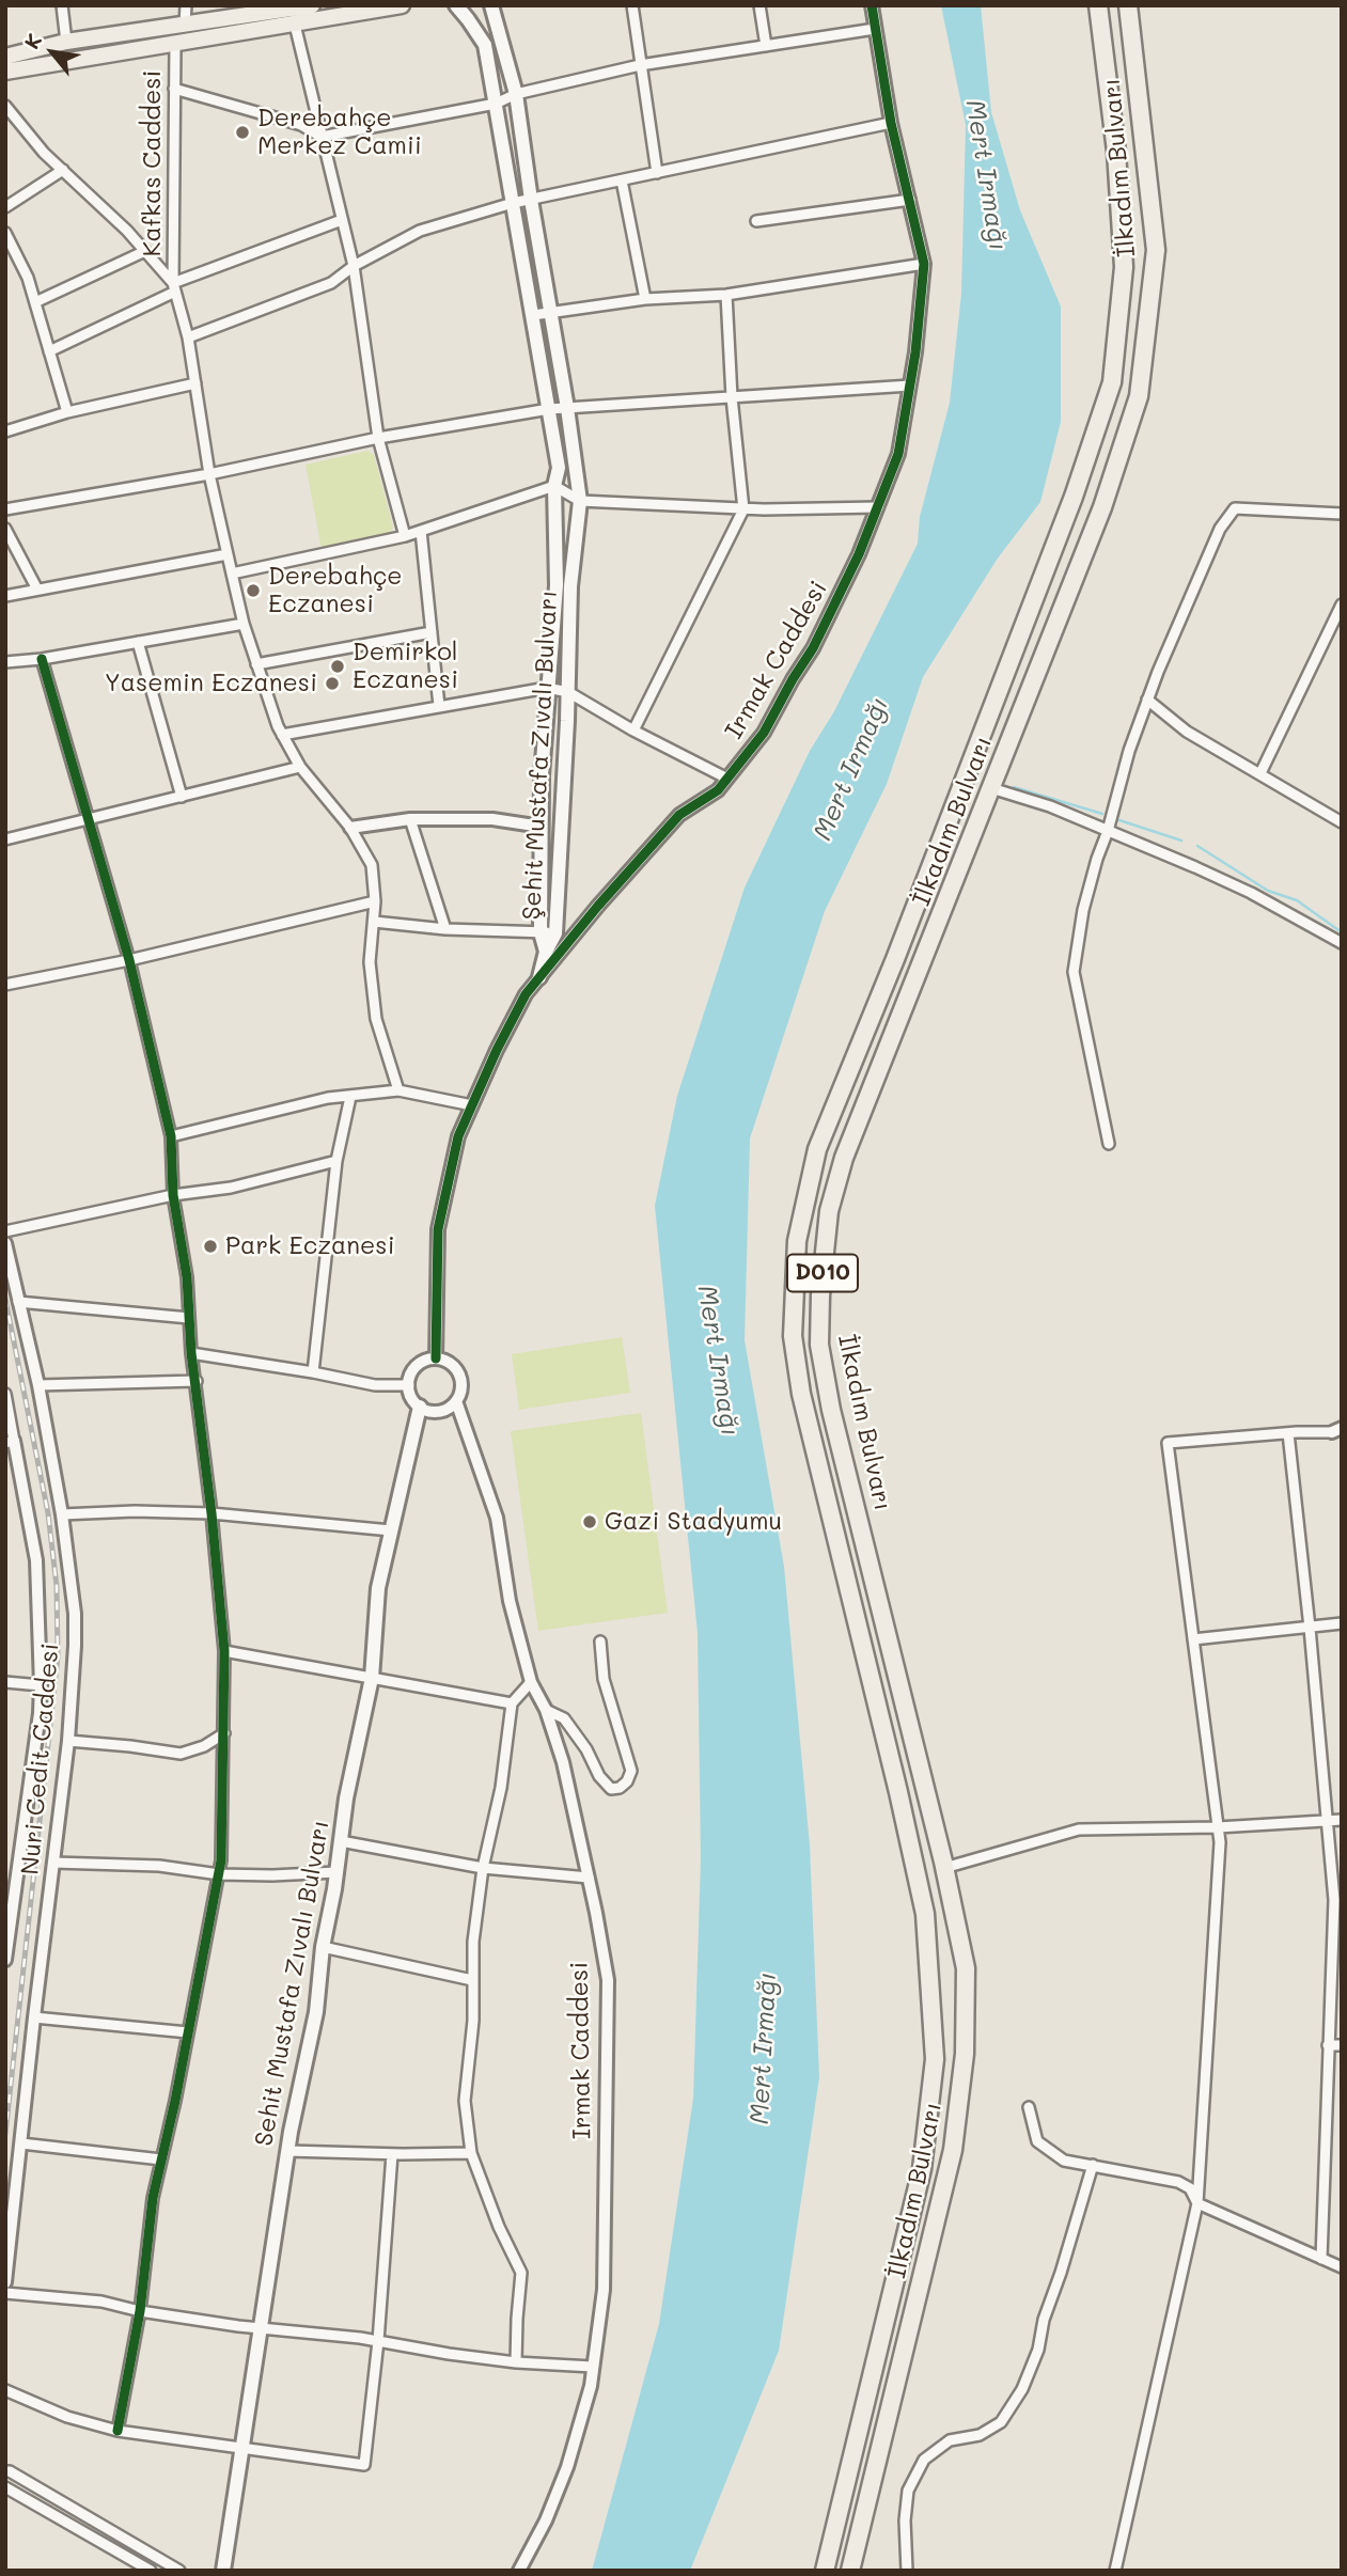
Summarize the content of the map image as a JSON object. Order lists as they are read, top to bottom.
{
  "streets": {
    "highway": ["İlkadım Bulvarı", "D010"],
    "main road": ["Şehit Mustafa Zıvalı Bulvarı", "Sehit Mustafa Zıvalı Bulvarı"],
    "street": ["Kafkas Caddesi", "Irmak Caddesi", "Nuri Cedit Caddesi"]
  },
  "crossings": [
    ["Irmak Caddesi", "Sehit Mustafa Zıvalı Bulvarı"]
  ],
  "water": ["Mert Irmağı"],
  "places": [
    "Derebahçe Merkez Camii",
    "Derebahçe Eczanesi",
    "Demirkol Eczanesi",
    "Yasemin Eczanesi",
    "Park Eczanesi",
    "Gazi Stadyumu"
  ],
  "north": "top left"
}
